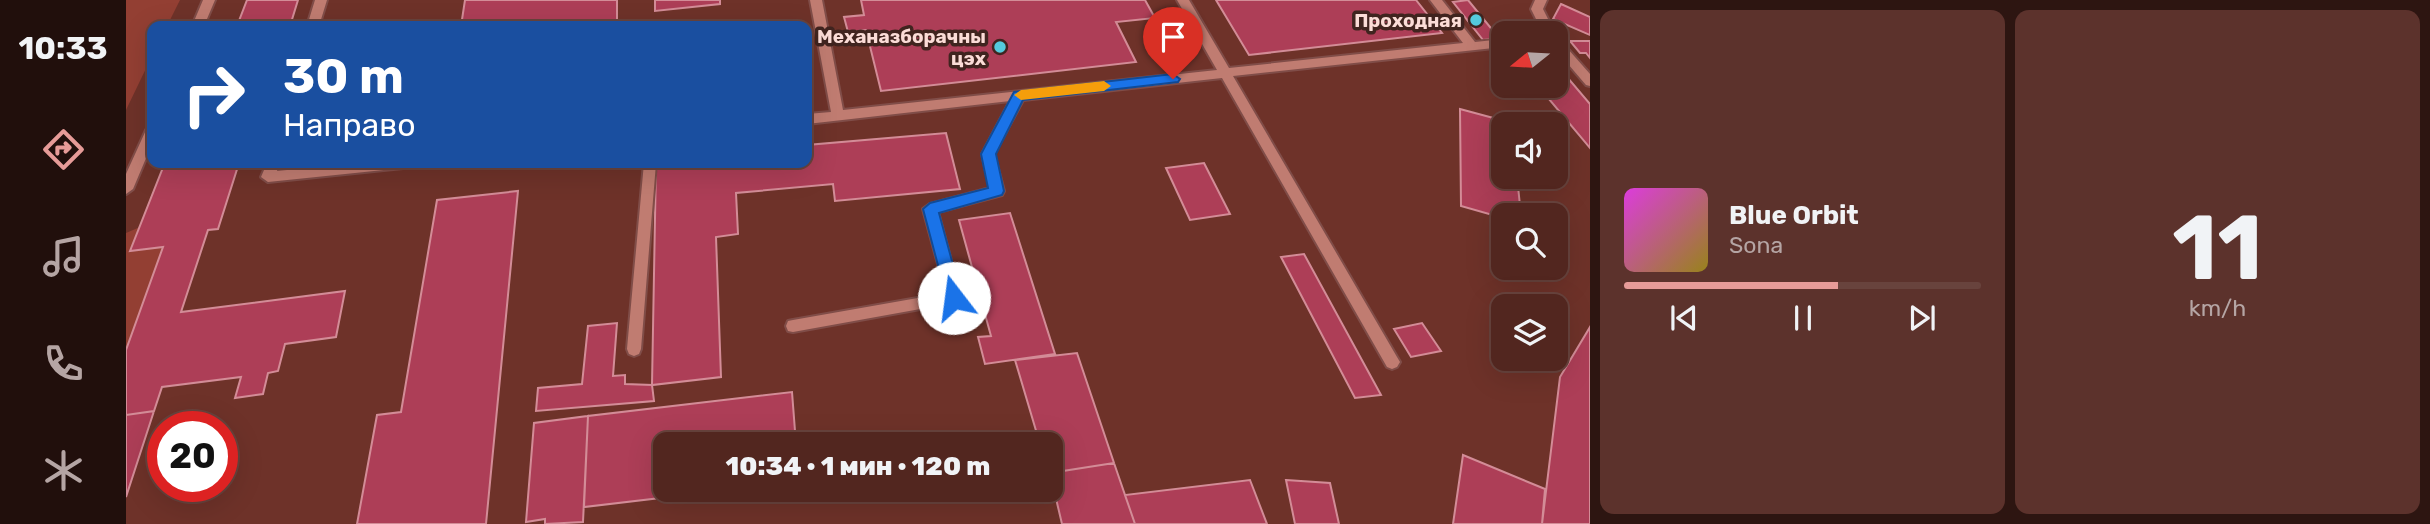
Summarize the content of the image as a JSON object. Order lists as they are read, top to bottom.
{
  "places": ["Проходная", "Механазборачны цэх"],
  "north": "left",
  "page": {
    "tabs": "10:33",
    "tile": ["11", "km/h"],
    "turn": ["30 m", "Направо"],
    "song": ["Blue Orbit", "Sona"],
    "limit": "20",
    "trip": "10:34 · 1 мин · 120 m"
  }
}
